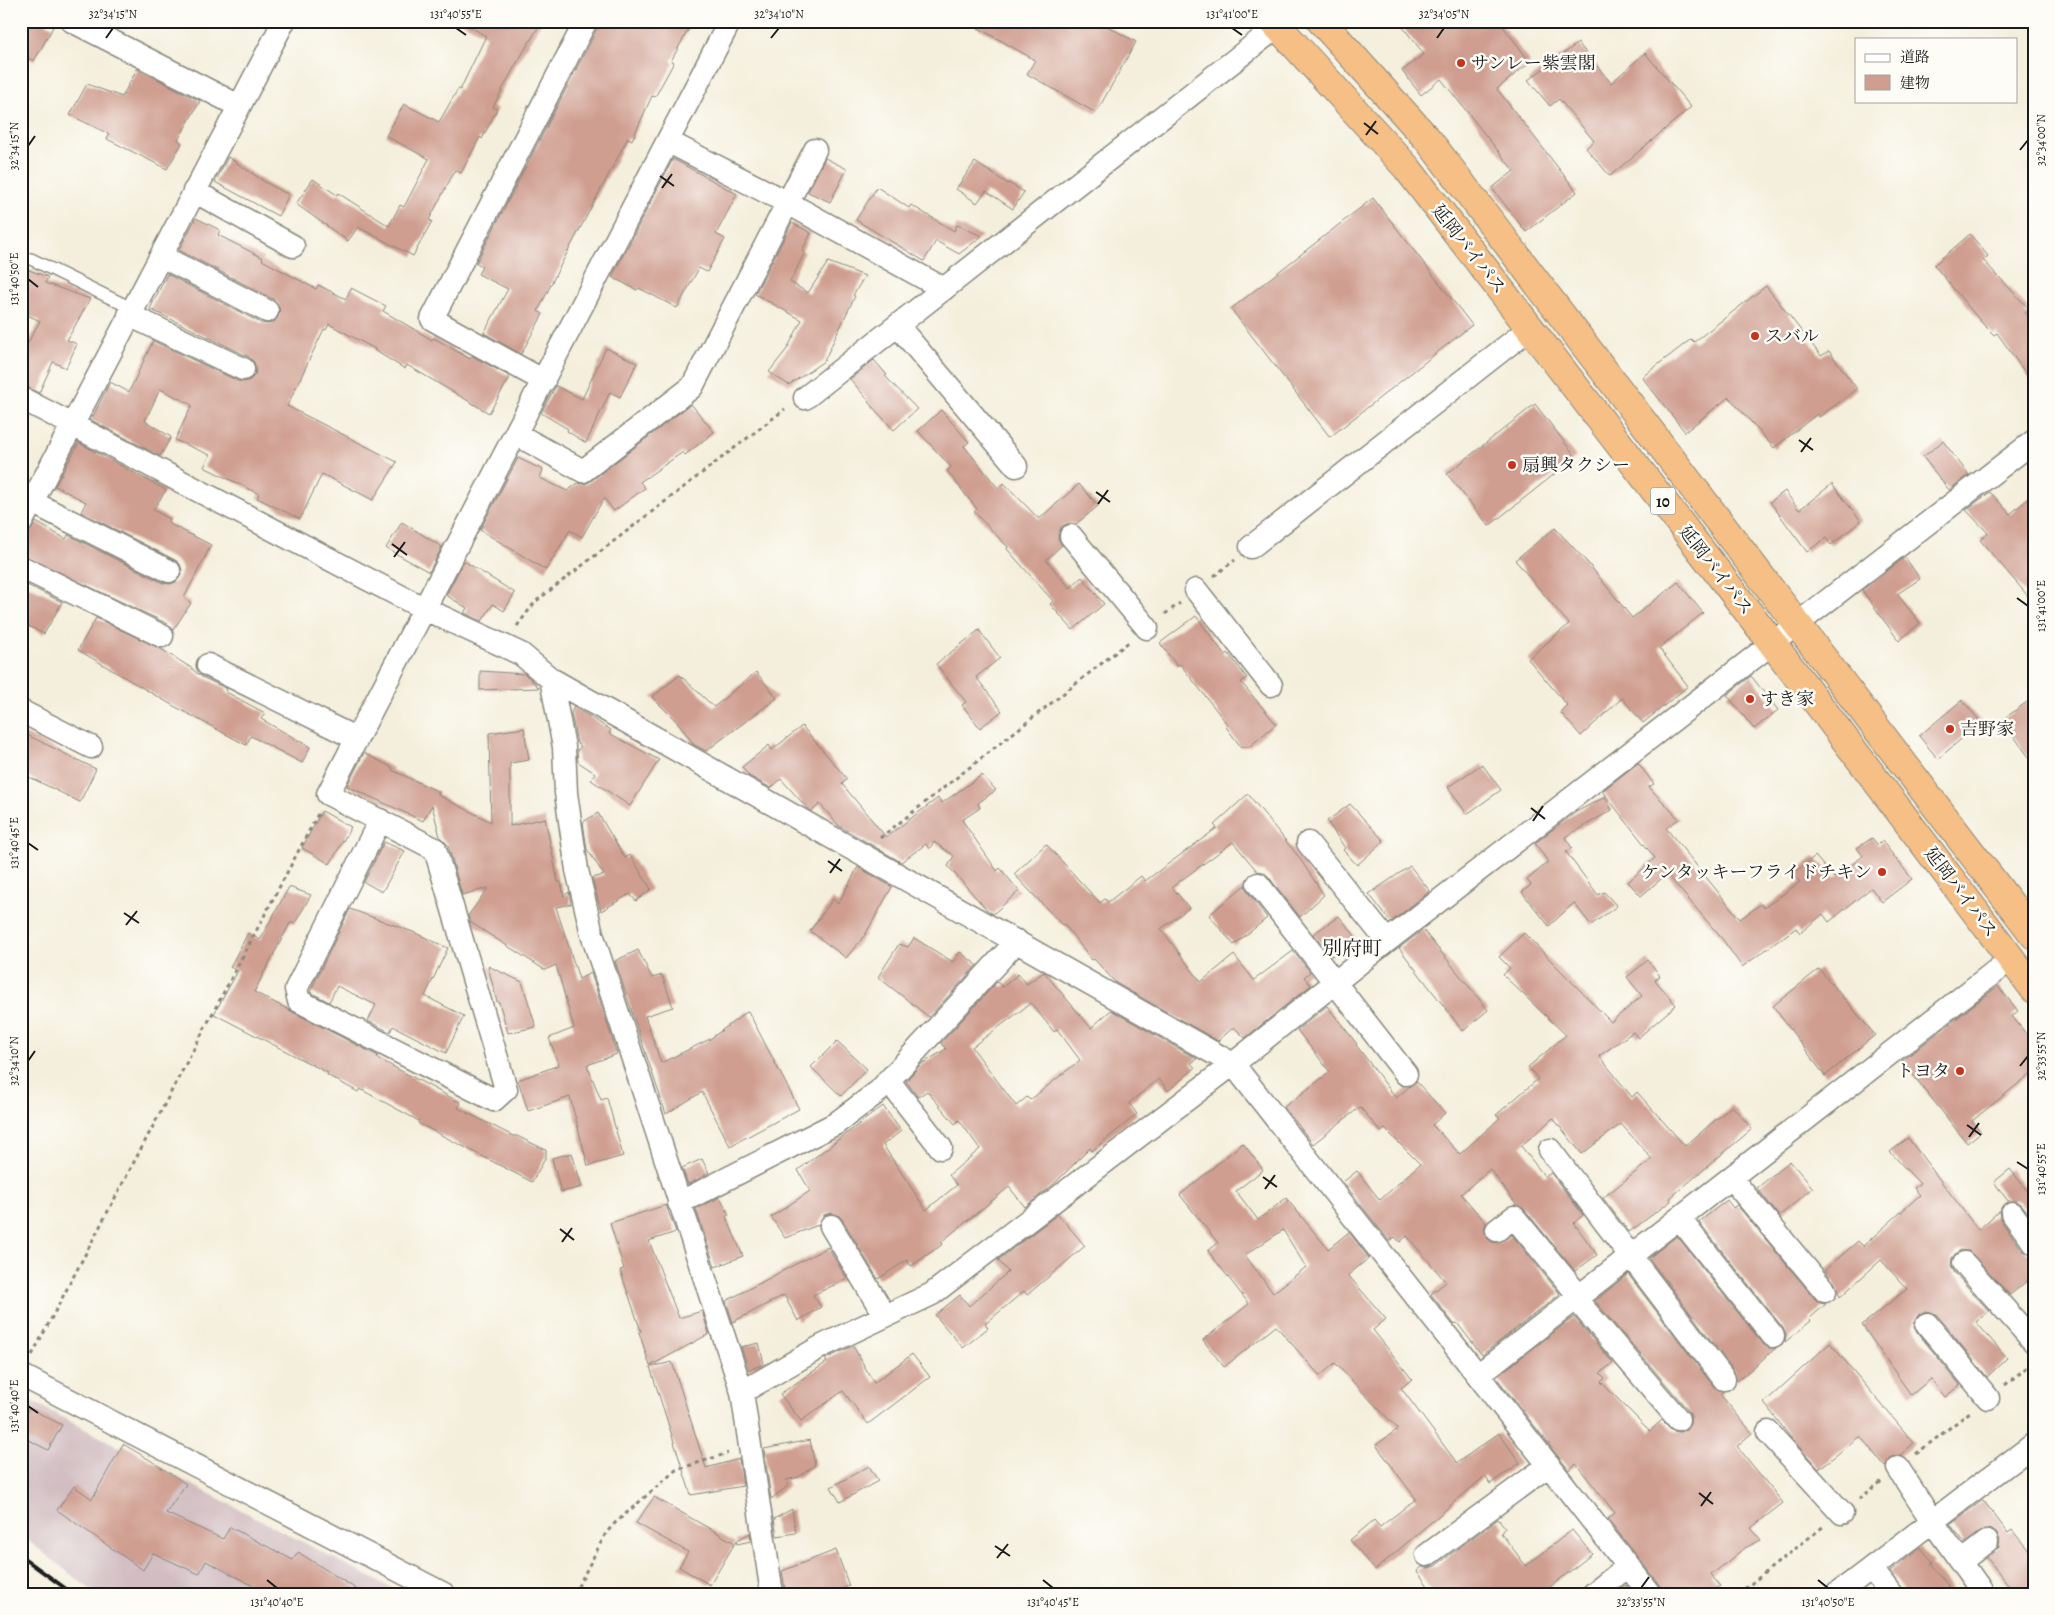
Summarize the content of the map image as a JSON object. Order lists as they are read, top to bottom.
{
  "streets": {
    "highway": ["延岡バイパス", "10"]
  },
  "districts": ["別府町"],
  "places": [
    "サンレー紫雲閣",
    "スバル",
    "扇興タクシー",
    "すき家",
    "吉野家",
    "ケンタッキーフライドチキン",
    "トヨタ"
  ],
  "legend": ["道路", "建物"],
  "coordinates": [
    "32°34'15\"N",
    "131°40'55\"E",
    "32°34'10\"N",
    "131°41'00\"E",
    "32°34'05\"N",
    "32°34'00\"N",
    "131°40'50\"E",
    "131°40'45\"E",
    "32°33'55\"N",
    "131°40'40\"E"
  ]
}
